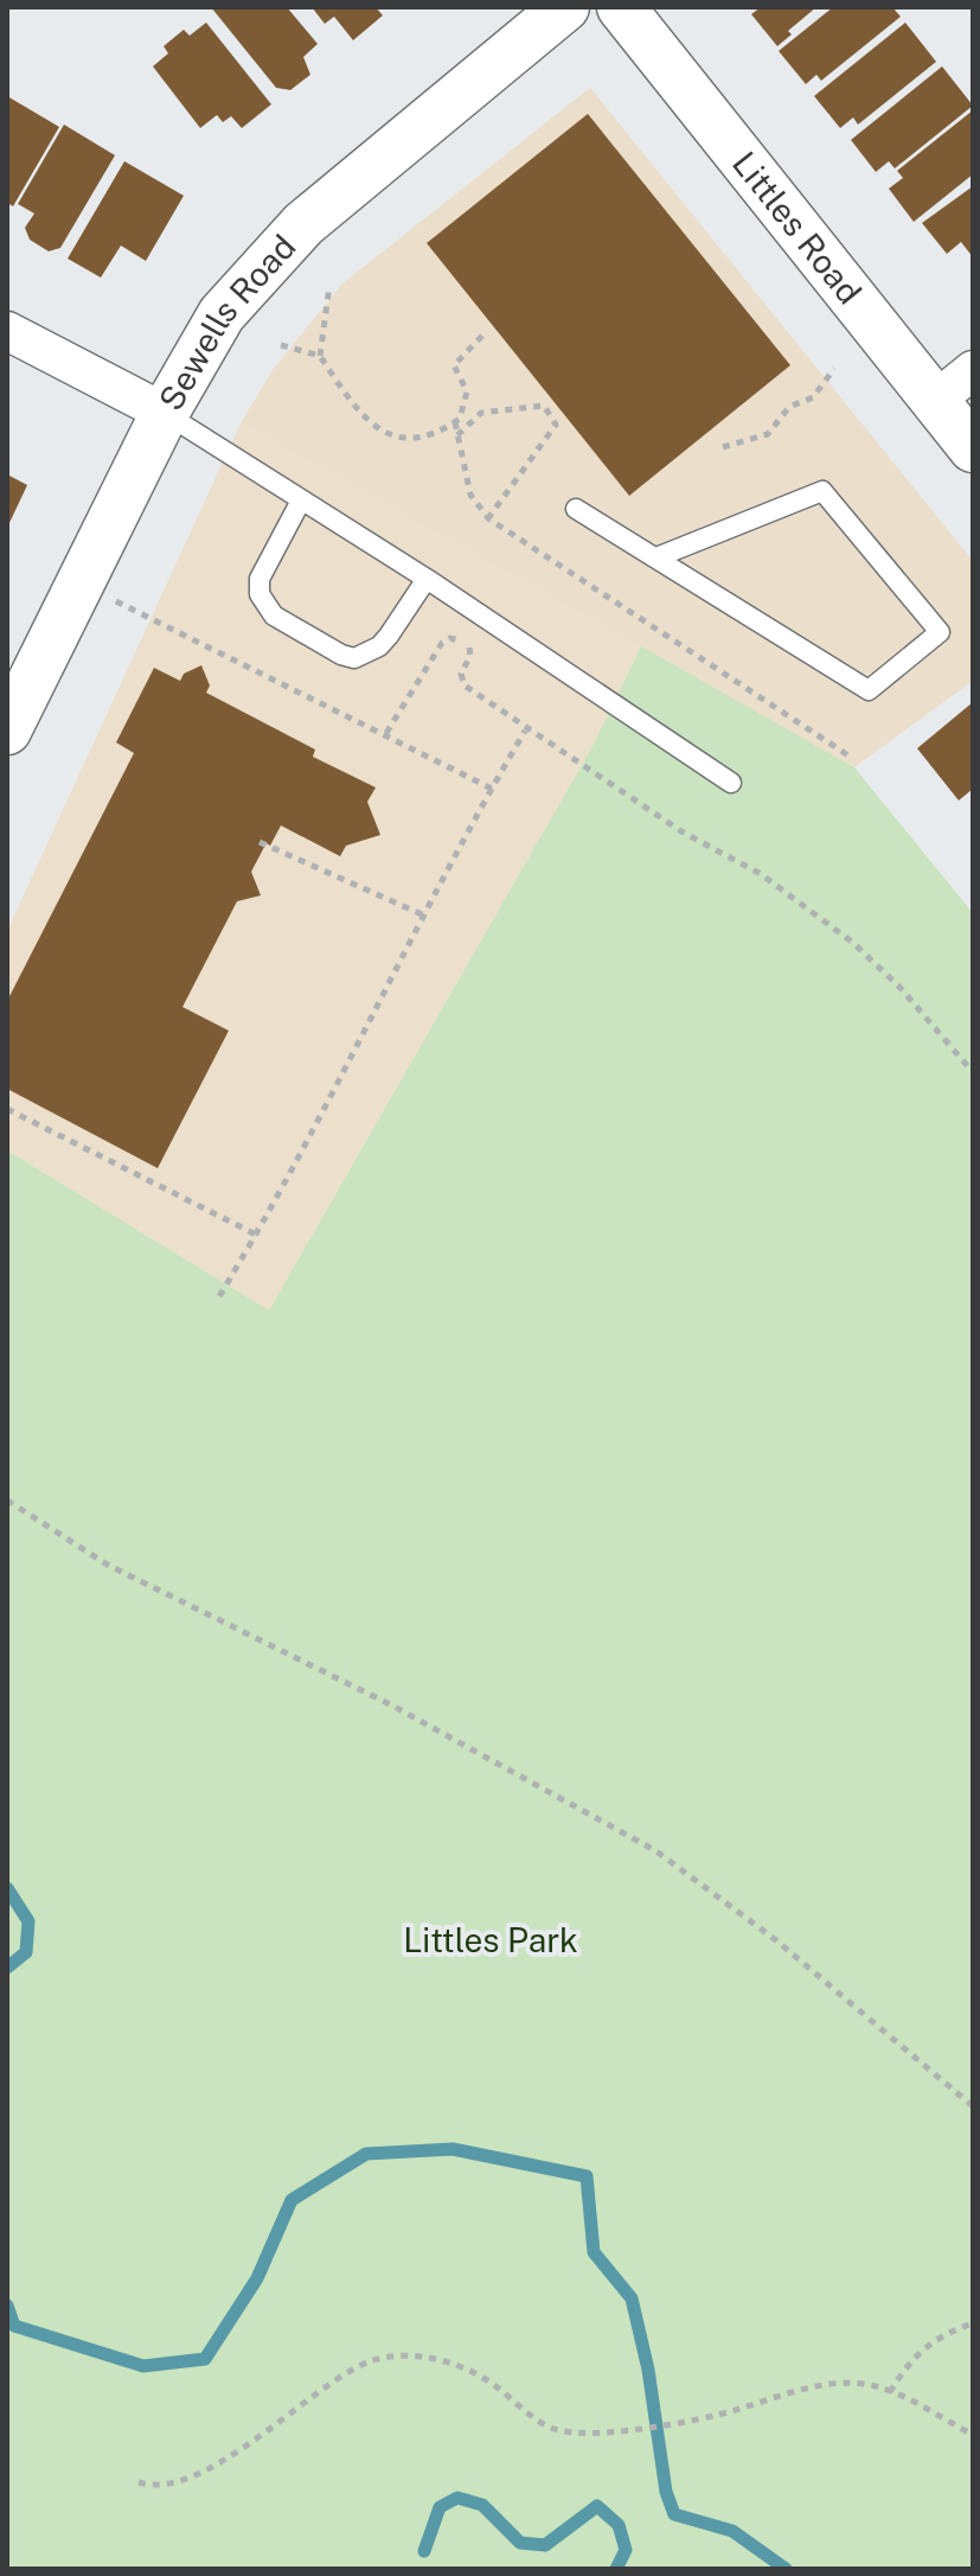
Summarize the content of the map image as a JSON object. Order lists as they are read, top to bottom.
{
  "streets": {
    "street": ["Littles Road", "Sewells Road"]
  },
  "parks": ["Littles Park"]
}
